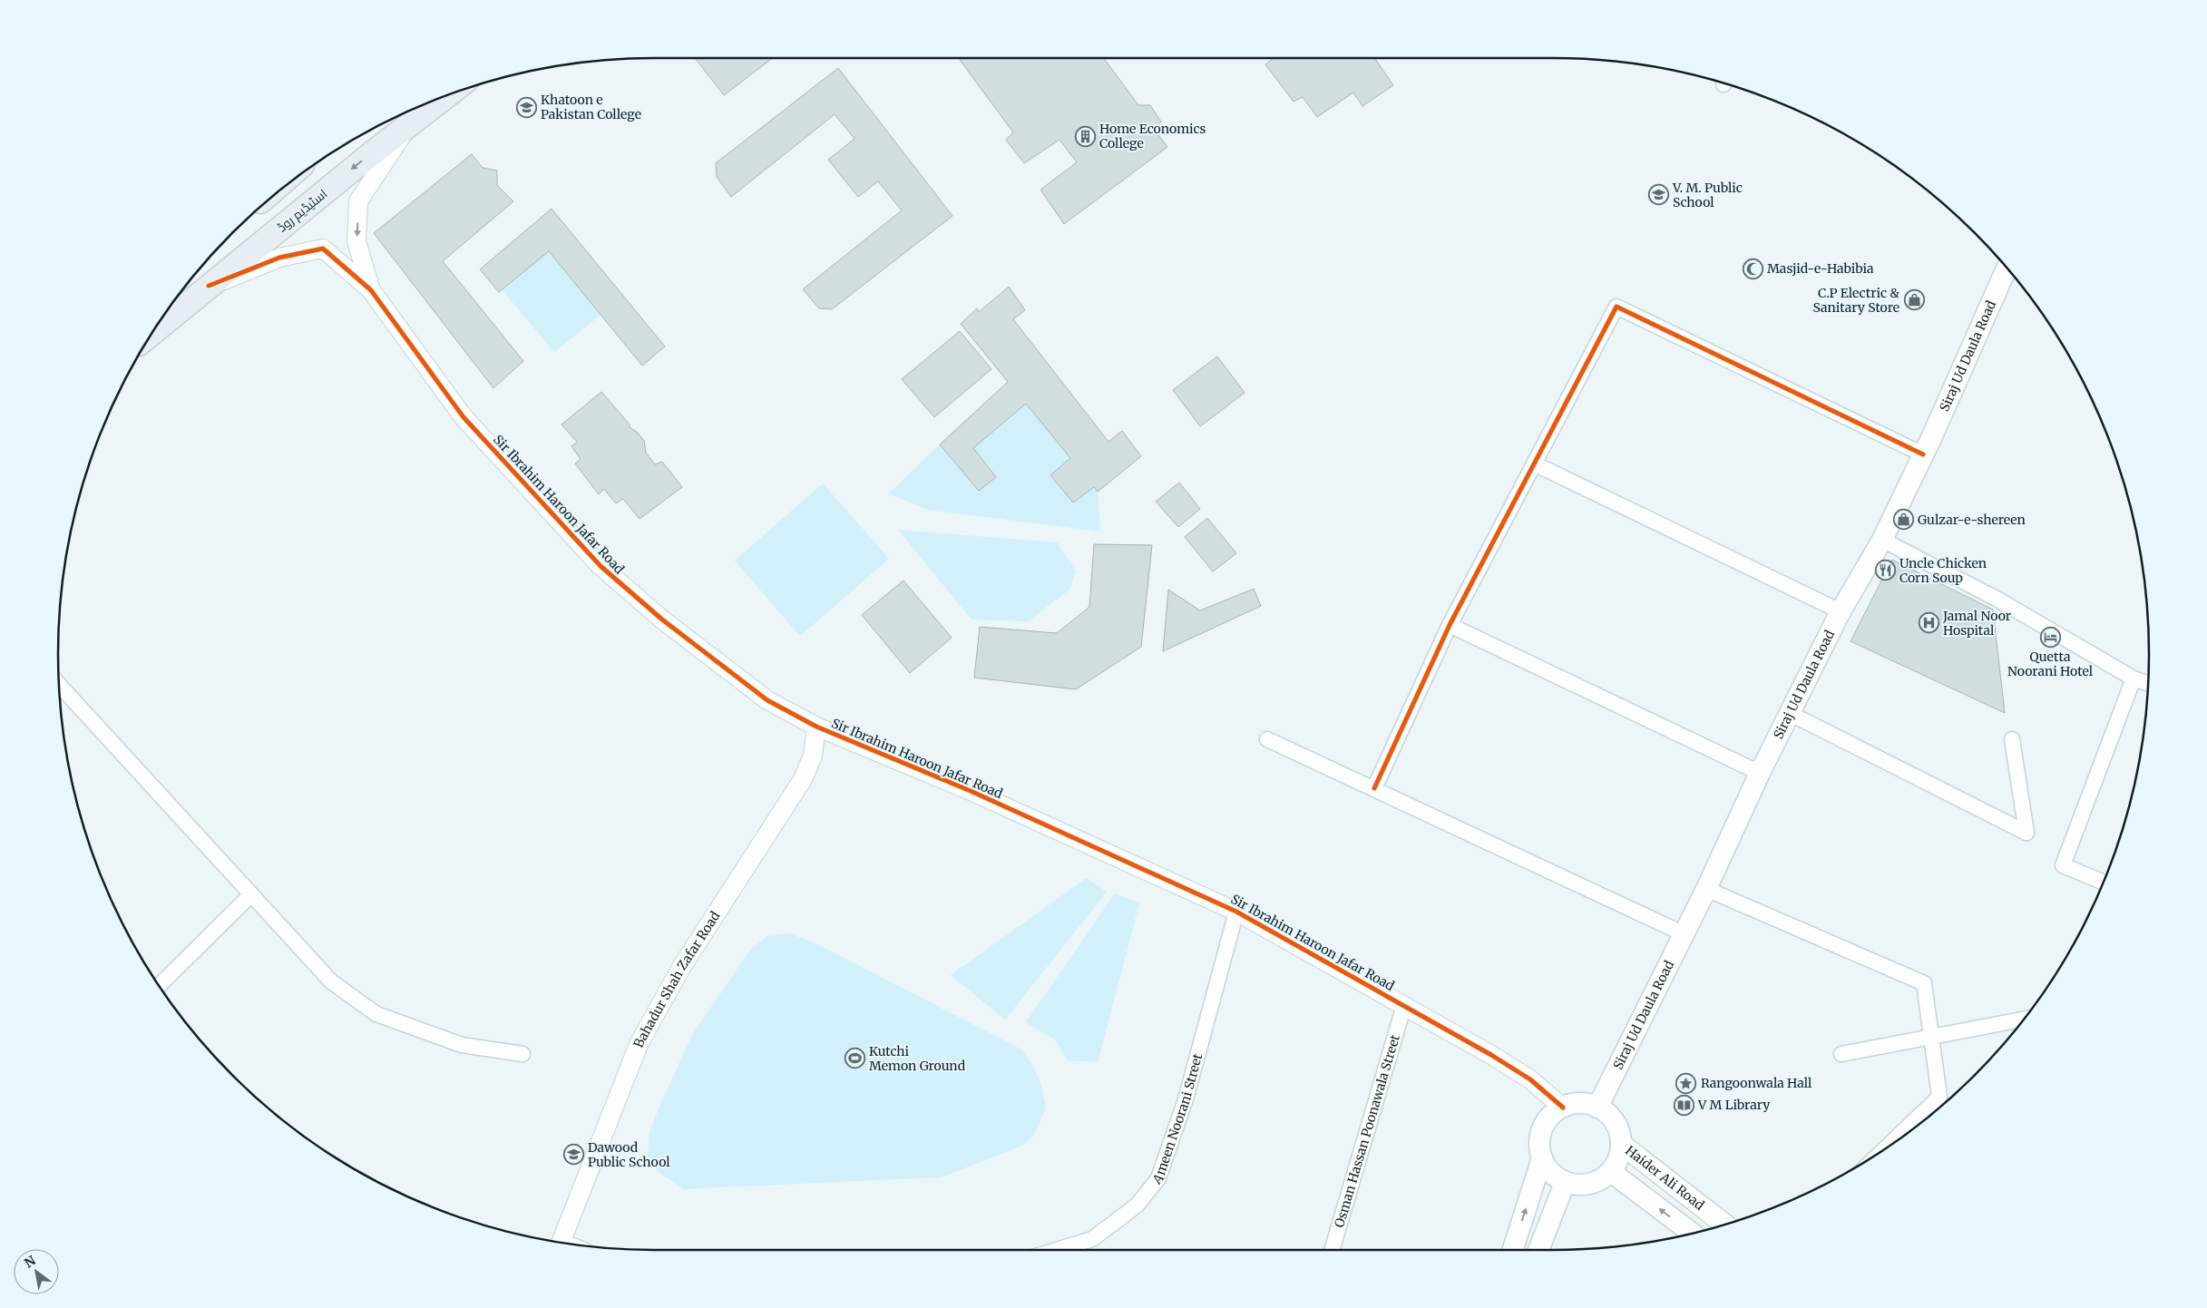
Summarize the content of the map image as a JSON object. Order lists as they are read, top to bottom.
{
  "streets": {
    "main road": ["اسٹیڈیم روڈ", "Siraj Ud Daula Road", "Haider Ali Road"],
    "street": [
      "Sir Ibrahim Haroon Jafar Road",
      "Bahadur Shah Zafar Road",
      "Ameen Noorani Street",
      "Osman Hassan Poonawala Street"
    ]
  },
  "crossings": [
    ["Siraj Ud Daula Road", "Sir Ibrahim Haroon Jafar Road"],
    ["Siraj Ud Daula Road", "Haider Ali Road"],
    ["Sir Ibrahim Haroon Jafar Road", "Bahadur Shah Zafar Road"],
    ["Sir Ibrahim Haroon Jafar Road", "Ameen Noorani Street"],
    ["Sir Ibrahim Haroon Jafar Road", "Osman Hassan Poonawala Street"],
    ["Sir Ibrahim Haroon Jafar Road", "Haider Ali Road"]
  ],
  "one_way": ["اسٹیڈیم روڈ"],
  "places": {
    "school or university": ["Khatoon e Pakistan College", "V. M. Public School", "Dawood Public School"],
    "building": ["Home Economics College"],
    "mosque": ["Masjid-e-Habibia"],
    "shop": ["C.P Electric & Sanitary Store", "Gulzar-e-shereen"],
    "restaurant": ["Uncle Chicken Corn Soup"],
    "hospital": ["Jamal Noor Hospital"],
    "hotel": ["Quetta Noorani Hotel"],
    "sports": ["Kutchi Memon Ground"],
    "place": ["Rangoonwala Hall"],
    "library": ["V M Library"]
  },
  "north": "top left"
}
